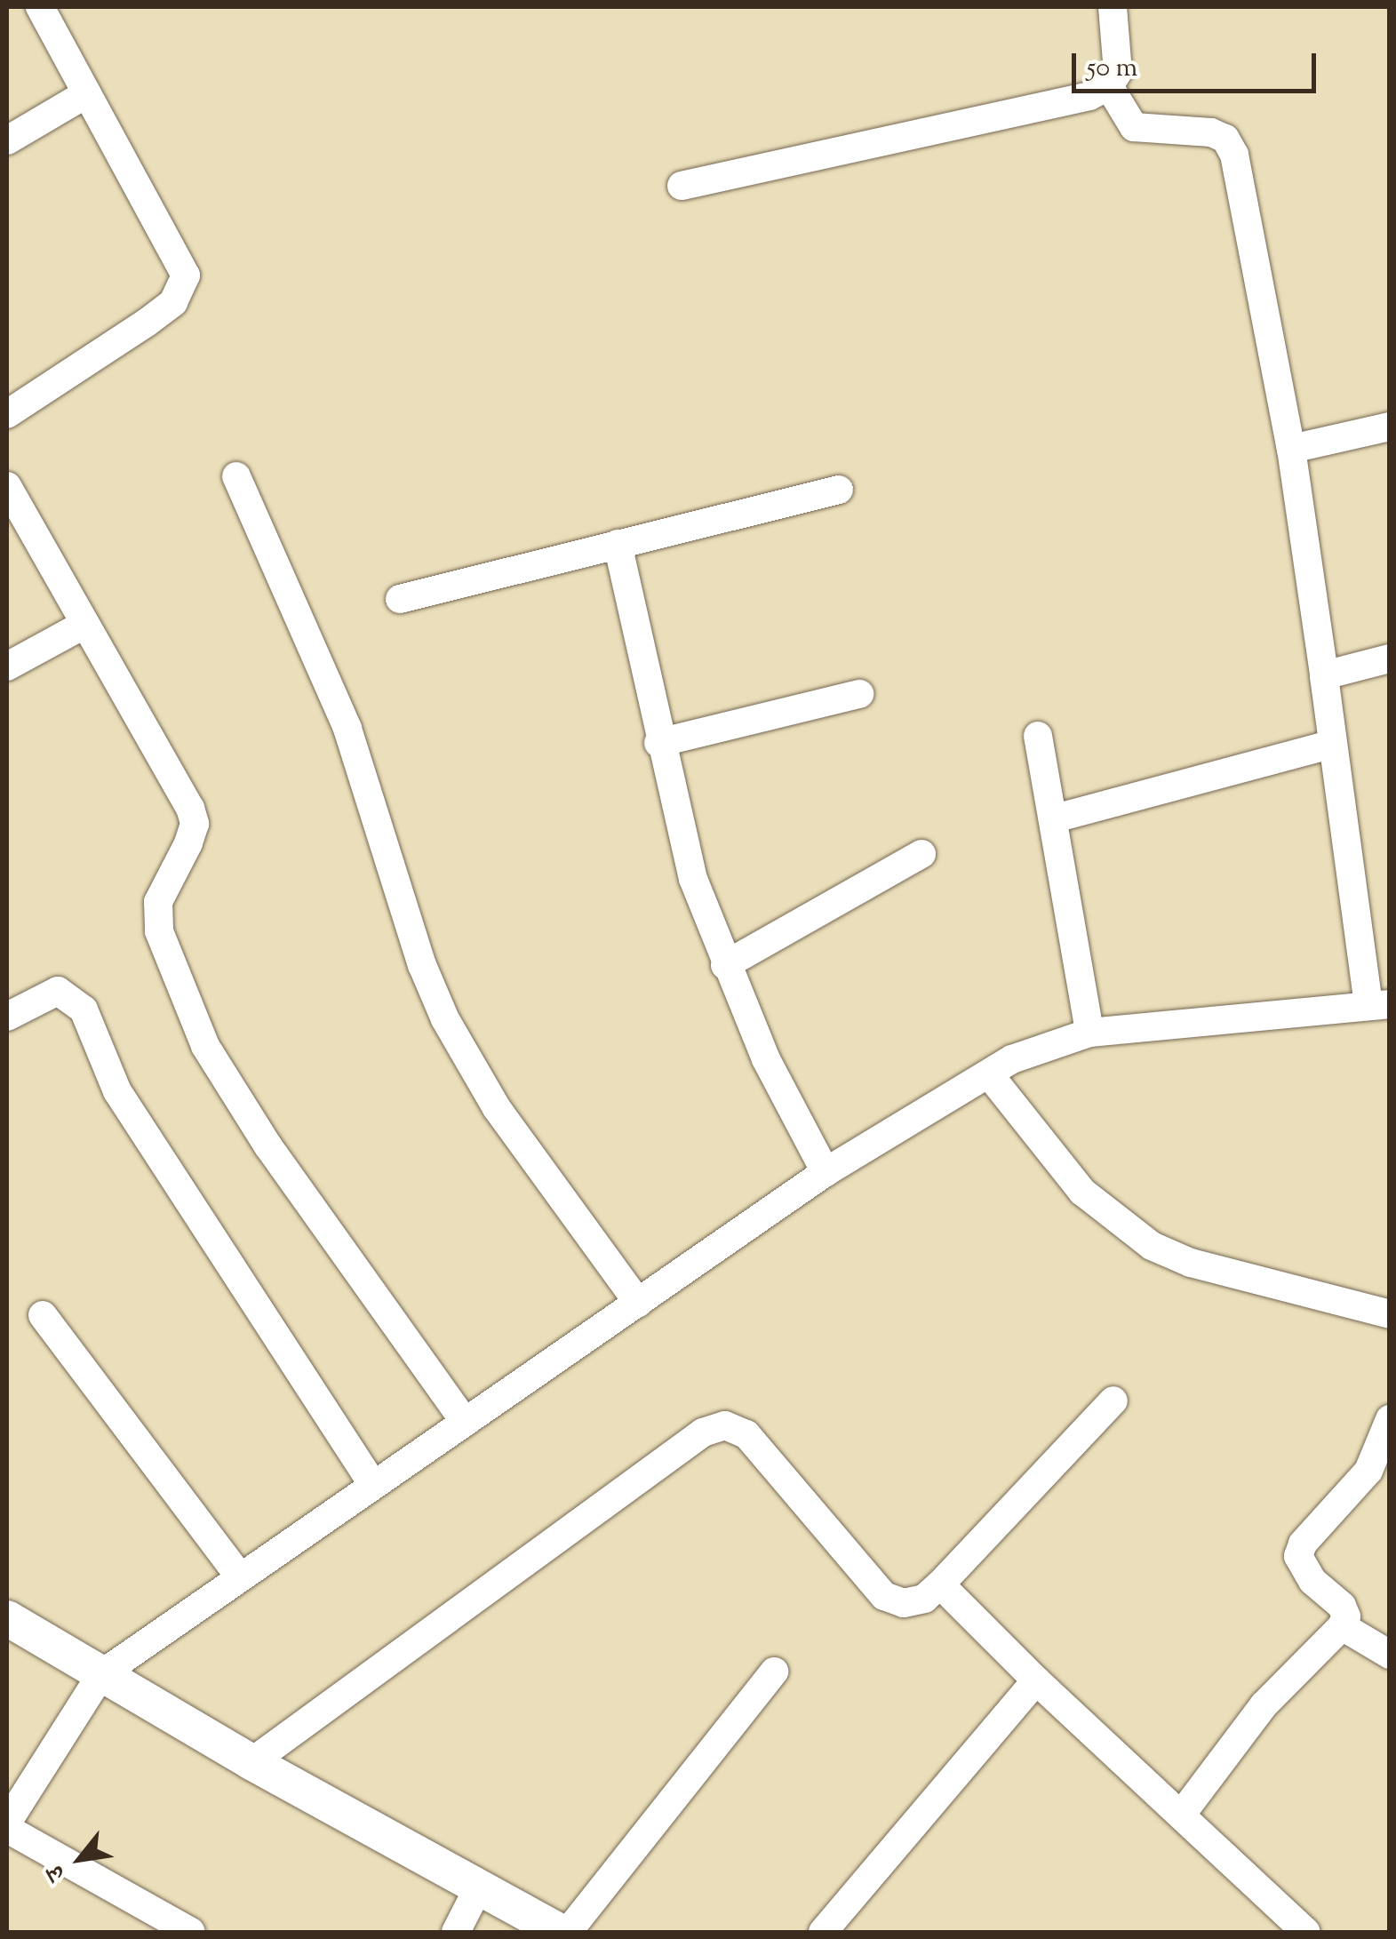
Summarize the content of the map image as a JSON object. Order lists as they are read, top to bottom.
{
  "scale_bar": "50 m",
  "north": "bottom left"
}
